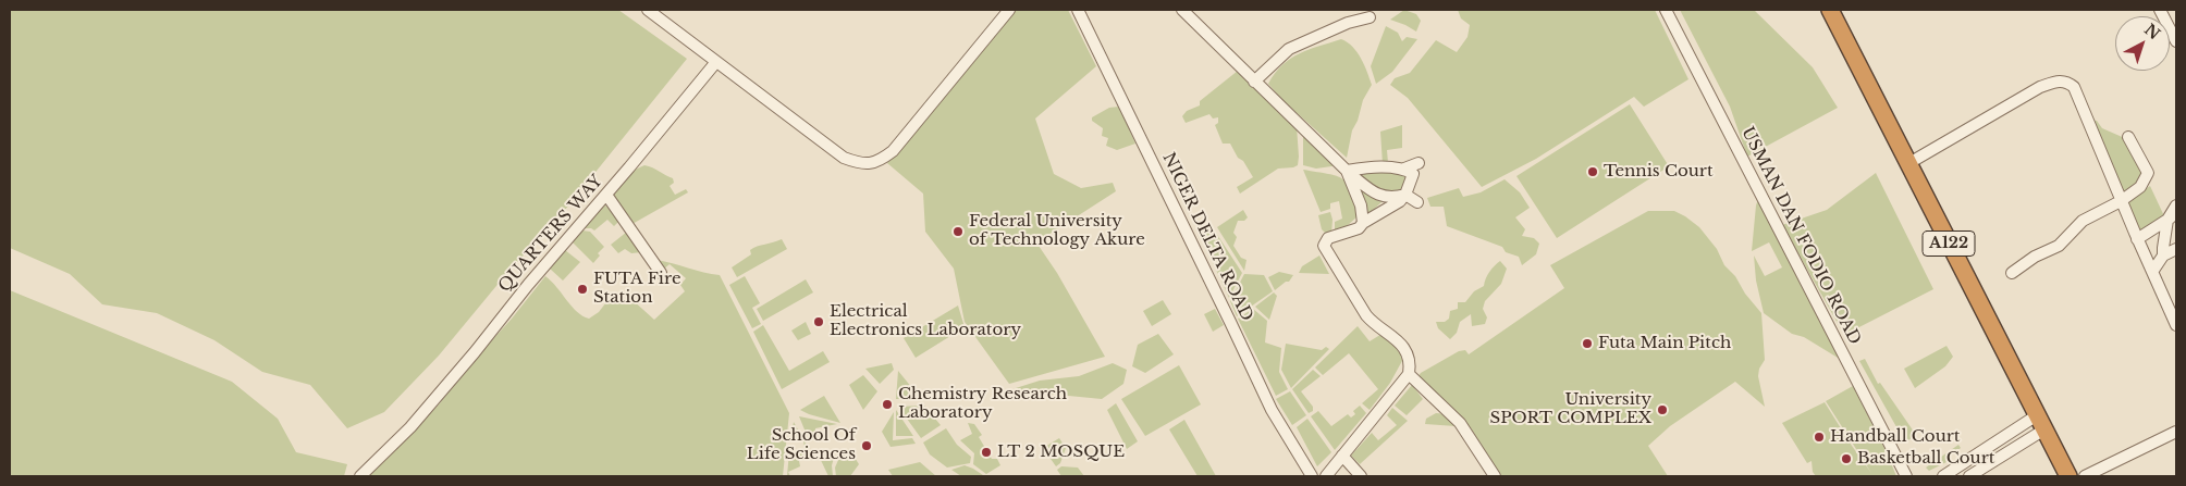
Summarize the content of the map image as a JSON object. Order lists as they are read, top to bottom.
{
  "streets": {
    "highway": ["A122"],
    "street": ["QUARTERS WAY", "USMAN DAN FODIO ROAD", "NIGER DELTA ROAD"]
  },
  "places": [
    "Tennis Court",
    "Federal University of Technology Akure",
    "FUTA Fire Station",
    "Electrical Electronics Laboratory",
    "Futa Main Pitch",
    "Chemistry Research Laboratory",
    "University SPORT COMPLEX",
    "Handball Court",
    "School Of Life Sciences",
    "LT 2 MOSQUE",
    "Basketball Court"
  ],
  "north": "top right"
}
